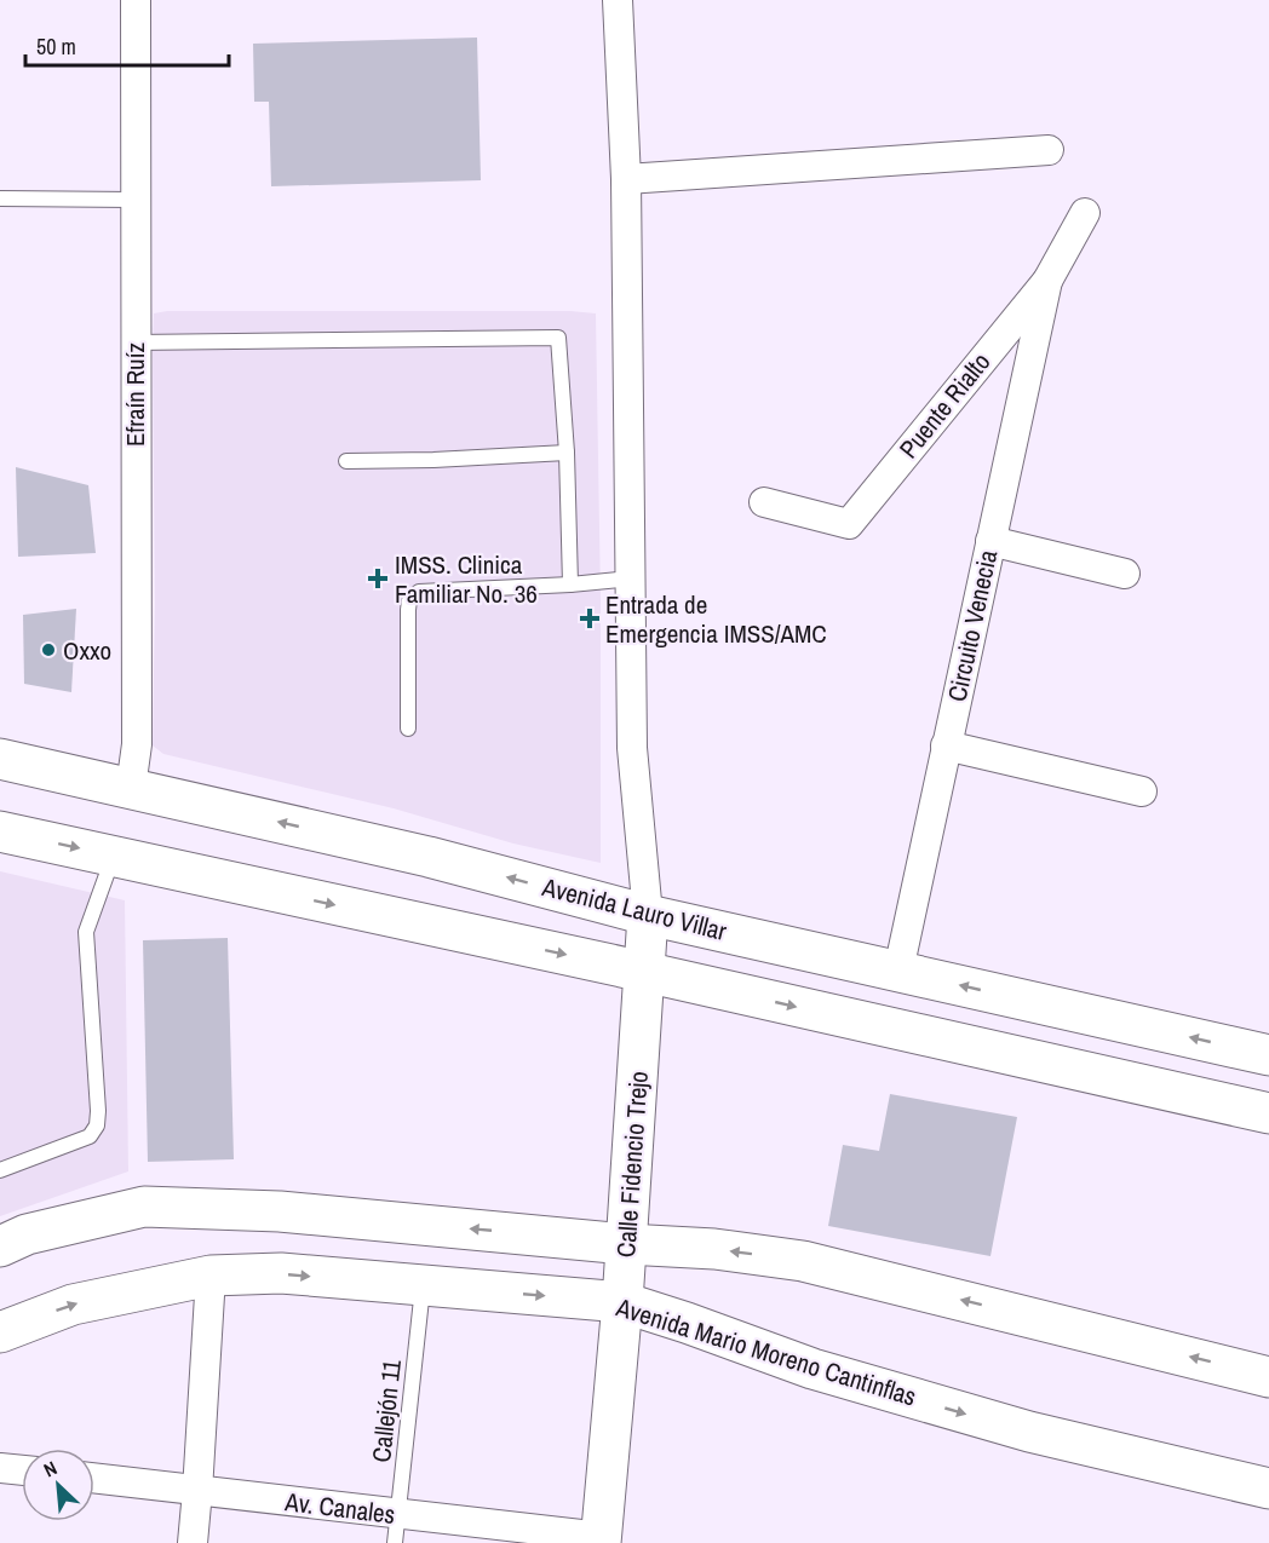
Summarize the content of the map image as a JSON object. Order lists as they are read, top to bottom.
{
  "streets": {
    "main road": ["Avenida Lauro Villar", "Calle Fidencio Trejo", "Avenida Mario Moreno Cantinflas"],
    "street": [
      "Efraín Ruíz",
      "Puente Rialto",
      "Circuito Venecia",
      "Av. Canales"
    ],
    "lane": ["Callejón 11"]
  },
  "crossings": [
    ["Efraín Ruíz", "Avenida Lauro Villar"],
    ["Puente Rialto", "Circuito Venecia"],
    ["Circuito Venecia", "Avenida Lauro Villar"],
    ["Avenida Lauro Villar", "Calle Fidencio Trejo"],
    ["Calle Fidencio Trejo", "Avenida Mario Moreno Cantinflas"],
    ["Calle Fidencio Trejo", "Av. Canales"],
    ["Avenida Mario Moreno Cantinflas", "Callejón 11"],
    ["Callejón 11", "Av. Canales"]
  ],
  "places": {
    "health": ["IMSS. Clinica Familiar No. 36", "Entrada de Emergencia IMSS/AMC"],
    "other": ["Oxxo"]
  },
  "scale_bar": "50 m",
  "north": "top left"
}
